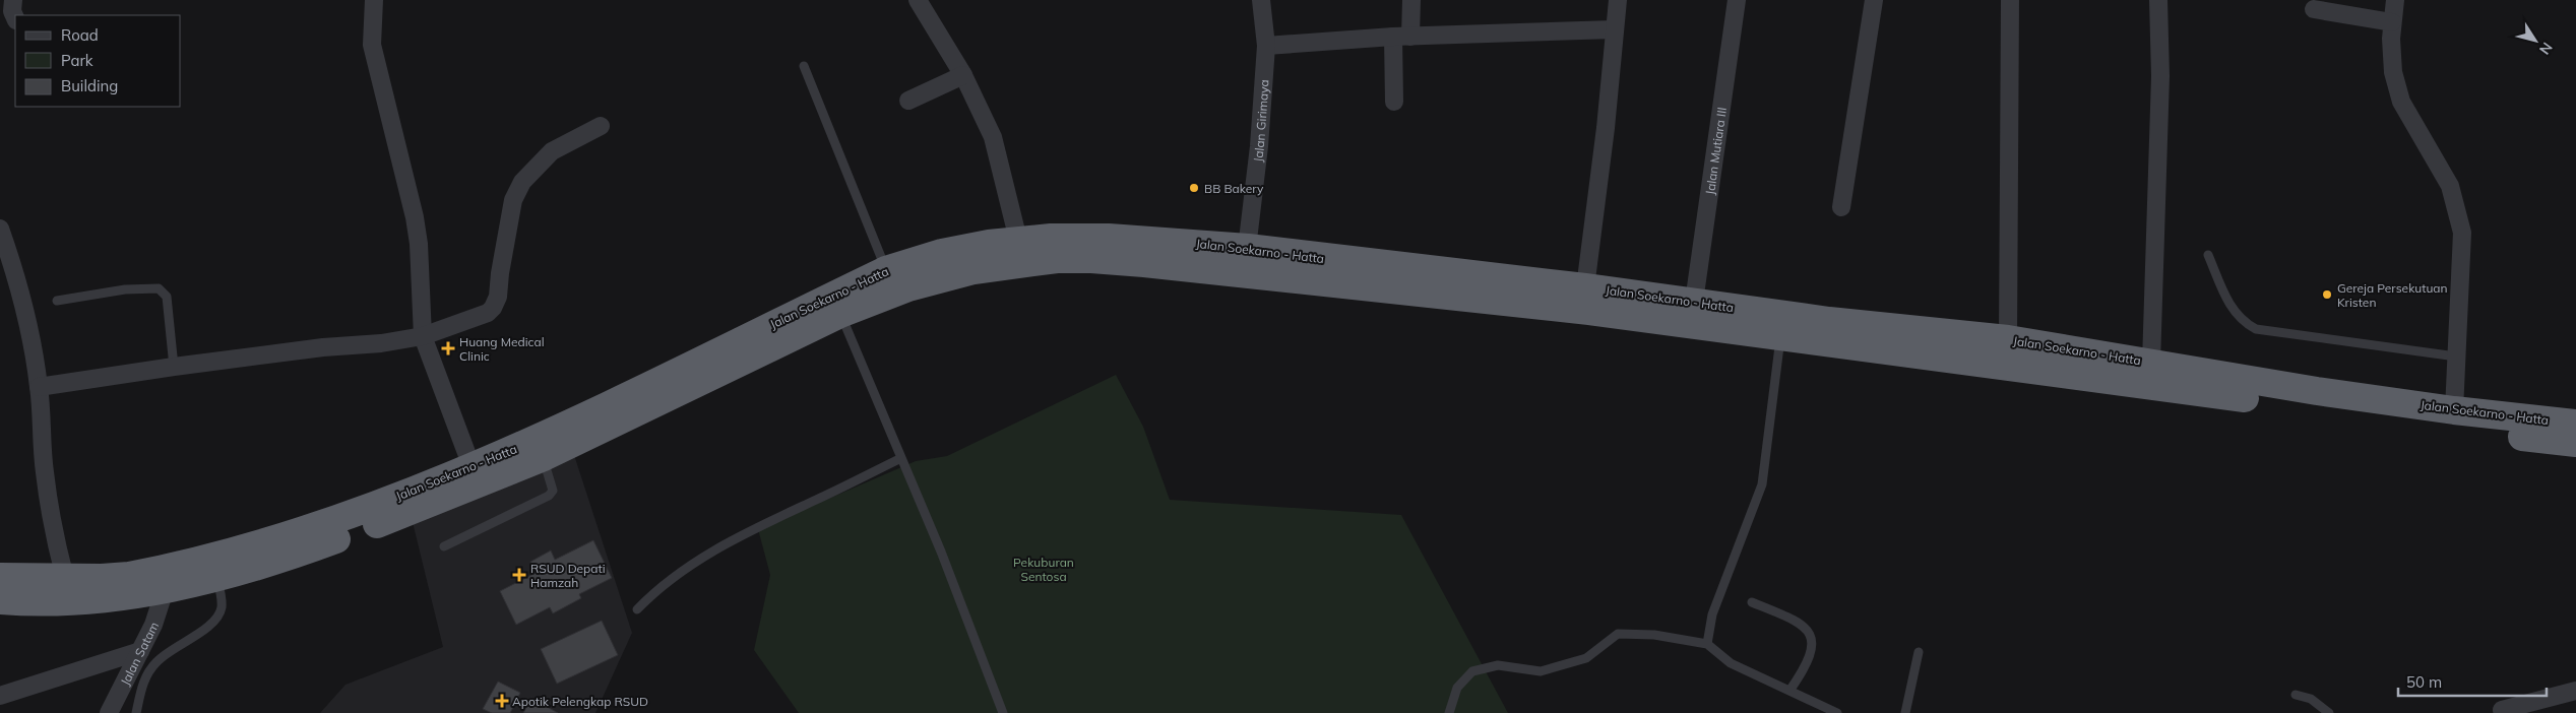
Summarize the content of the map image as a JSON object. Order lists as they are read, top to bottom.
{
  "streets": {
    "highway": ["Jalan Soekarno - Hatta"],
    "street": ["Jalan Girimaya", "Jalan Mutiara III", "Jalan Satam"]
  },
  "crossings": [
    ["Jalan Girimaya", "Jalan Soekarno - Hatta"],
    ["Jalan Mutiara III", "Jalan Soekarno - Hatta"],
    ["Jalan Soekarno - Hatta", "Jalan Satam"]
  ],
  "parks": ["Pekuburan Sentosa"],
  "places": {
    "other": ["BB Bakery", "Gereja Persekutuan Kristen"],
    "health": ["Huang Medical Clinic", "RSUD Depati Hamzah", "Apotik Pelengkap RSUD"]
  },
  "legend": ["Road", "Park", "Building"],
  "scale_bar": "50 m",
  "north": "bottom right"
}
